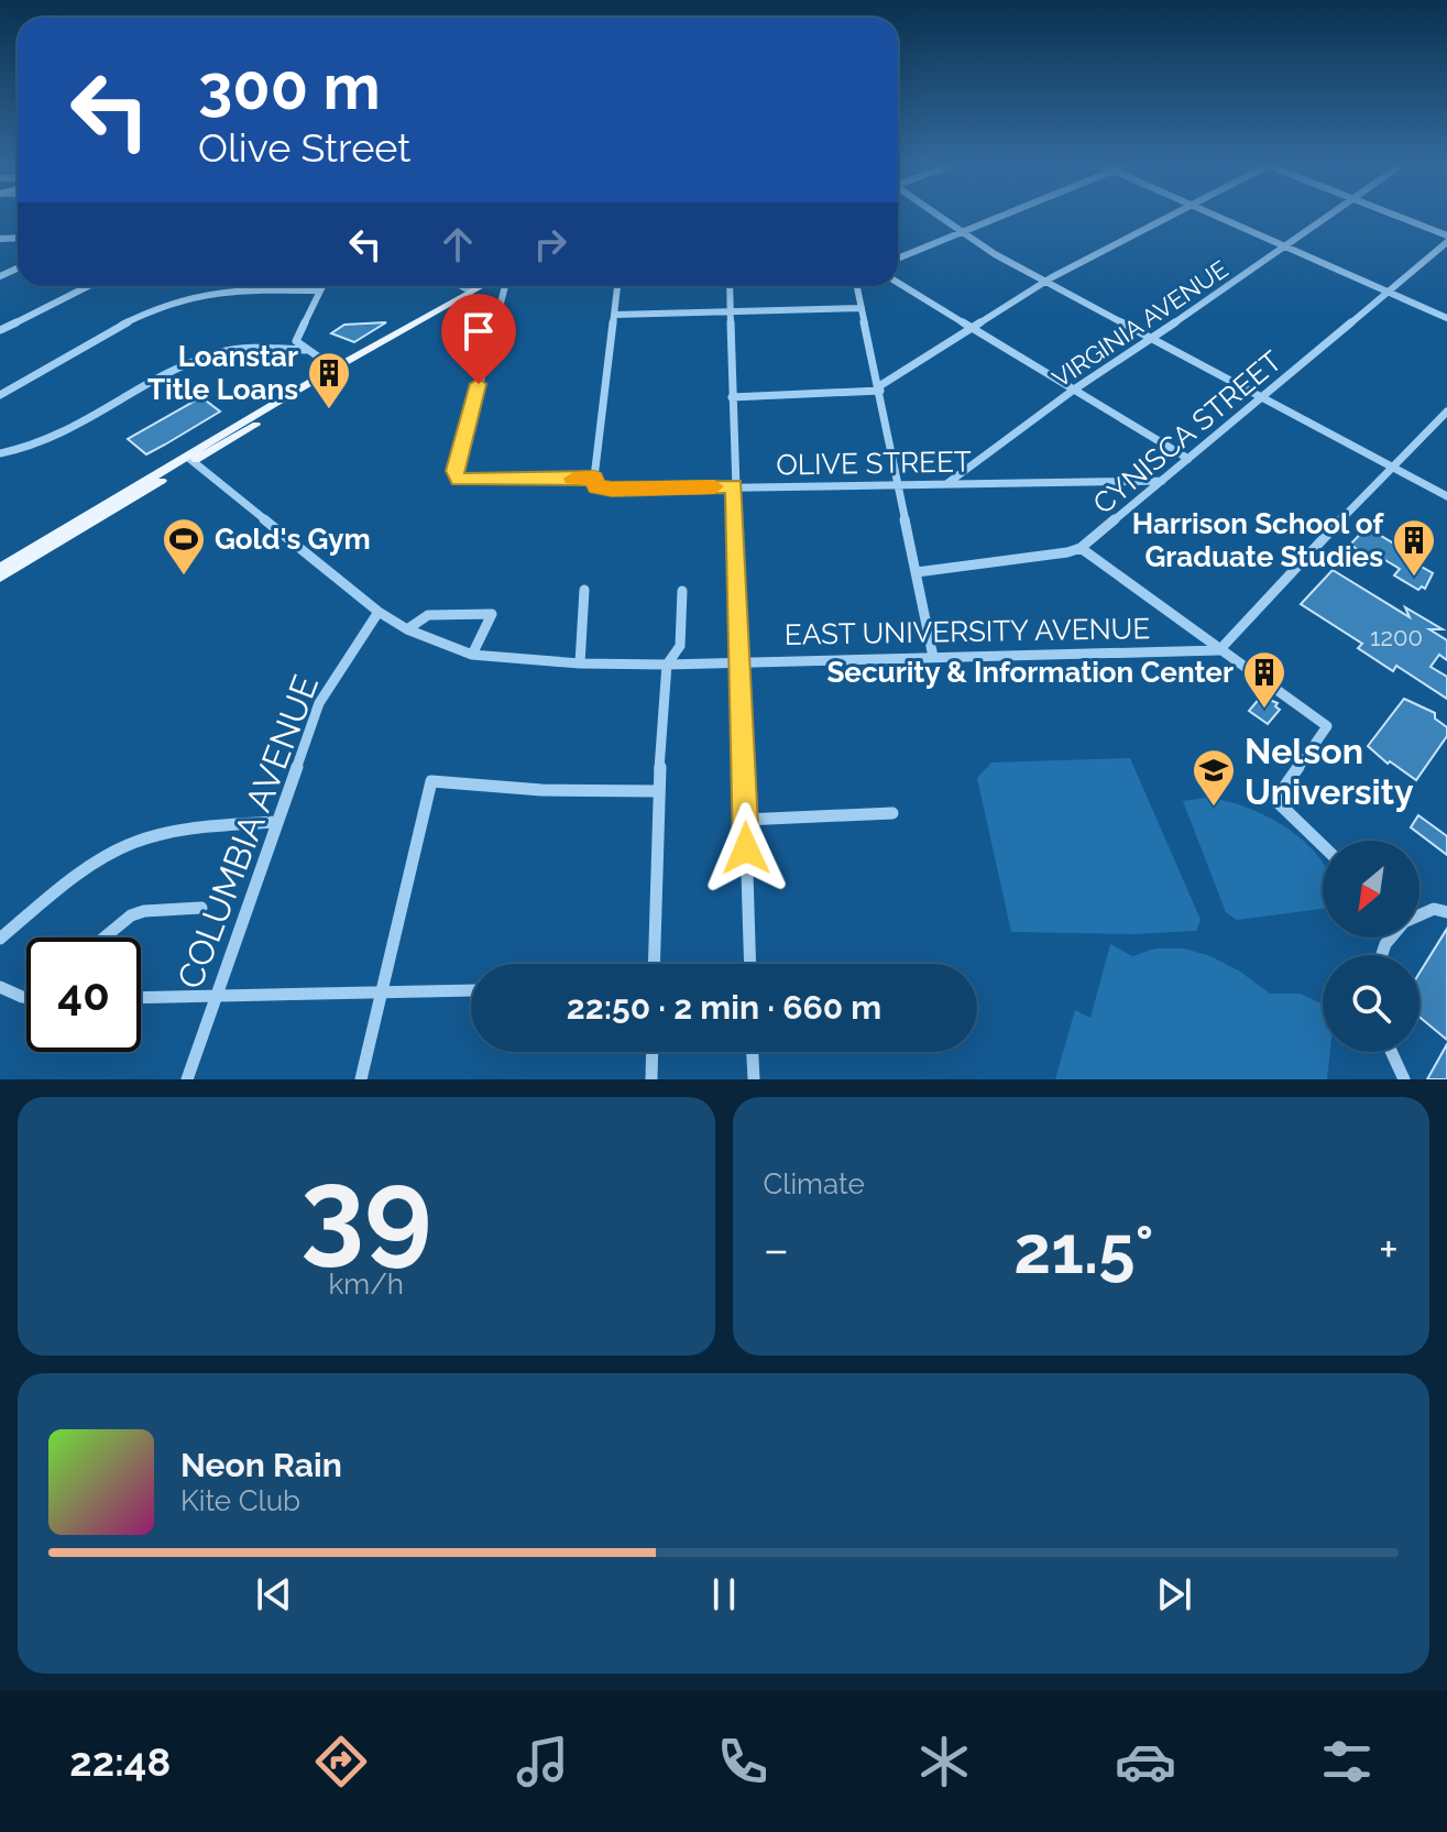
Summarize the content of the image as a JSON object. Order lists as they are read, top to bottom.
{
  "streets": {
    "street": [
      "VIRGINIA AVENUE",
      "CYNISCA STREET",
      "OLIVE STREET",
      "EAST UNIVERSITY AVENUE",
      "COLUMBIA AVENUE"
    ]
  },
  "crossings": [
    ["VIRGINIA AVENUE", "OLIVE STREET"],
    ["CYNISCA STREET", "OLIVE STREET"],
    ["EAST UNIVERSITY AVENUE", "COLUMBIA AVENUE"]
  ],
  "places": {
    "building": ["Loanstar Title Loans", "Harrison School of Graduate Studies", "Security & Information Center"],
    "sports": ["Gold's Gym"],
    "school or university": ["Nelson University"]
  },
  "house_numbers": ["1200"],
  "north": "bottom left",
  "page": {
    "turn": ["300 m", "Olive Street"],
    "limit": "40",
    "trip": "22:50 · 2 min · 660 m",
    "tile": [
      ["39", "km/h"],
      "Climate"
    ],
    "heat": ["−", "21.5°", "+"],
    "song": ["Neon Rain", "Kite Club"],
    "tabs": "22:48"
  }
}
